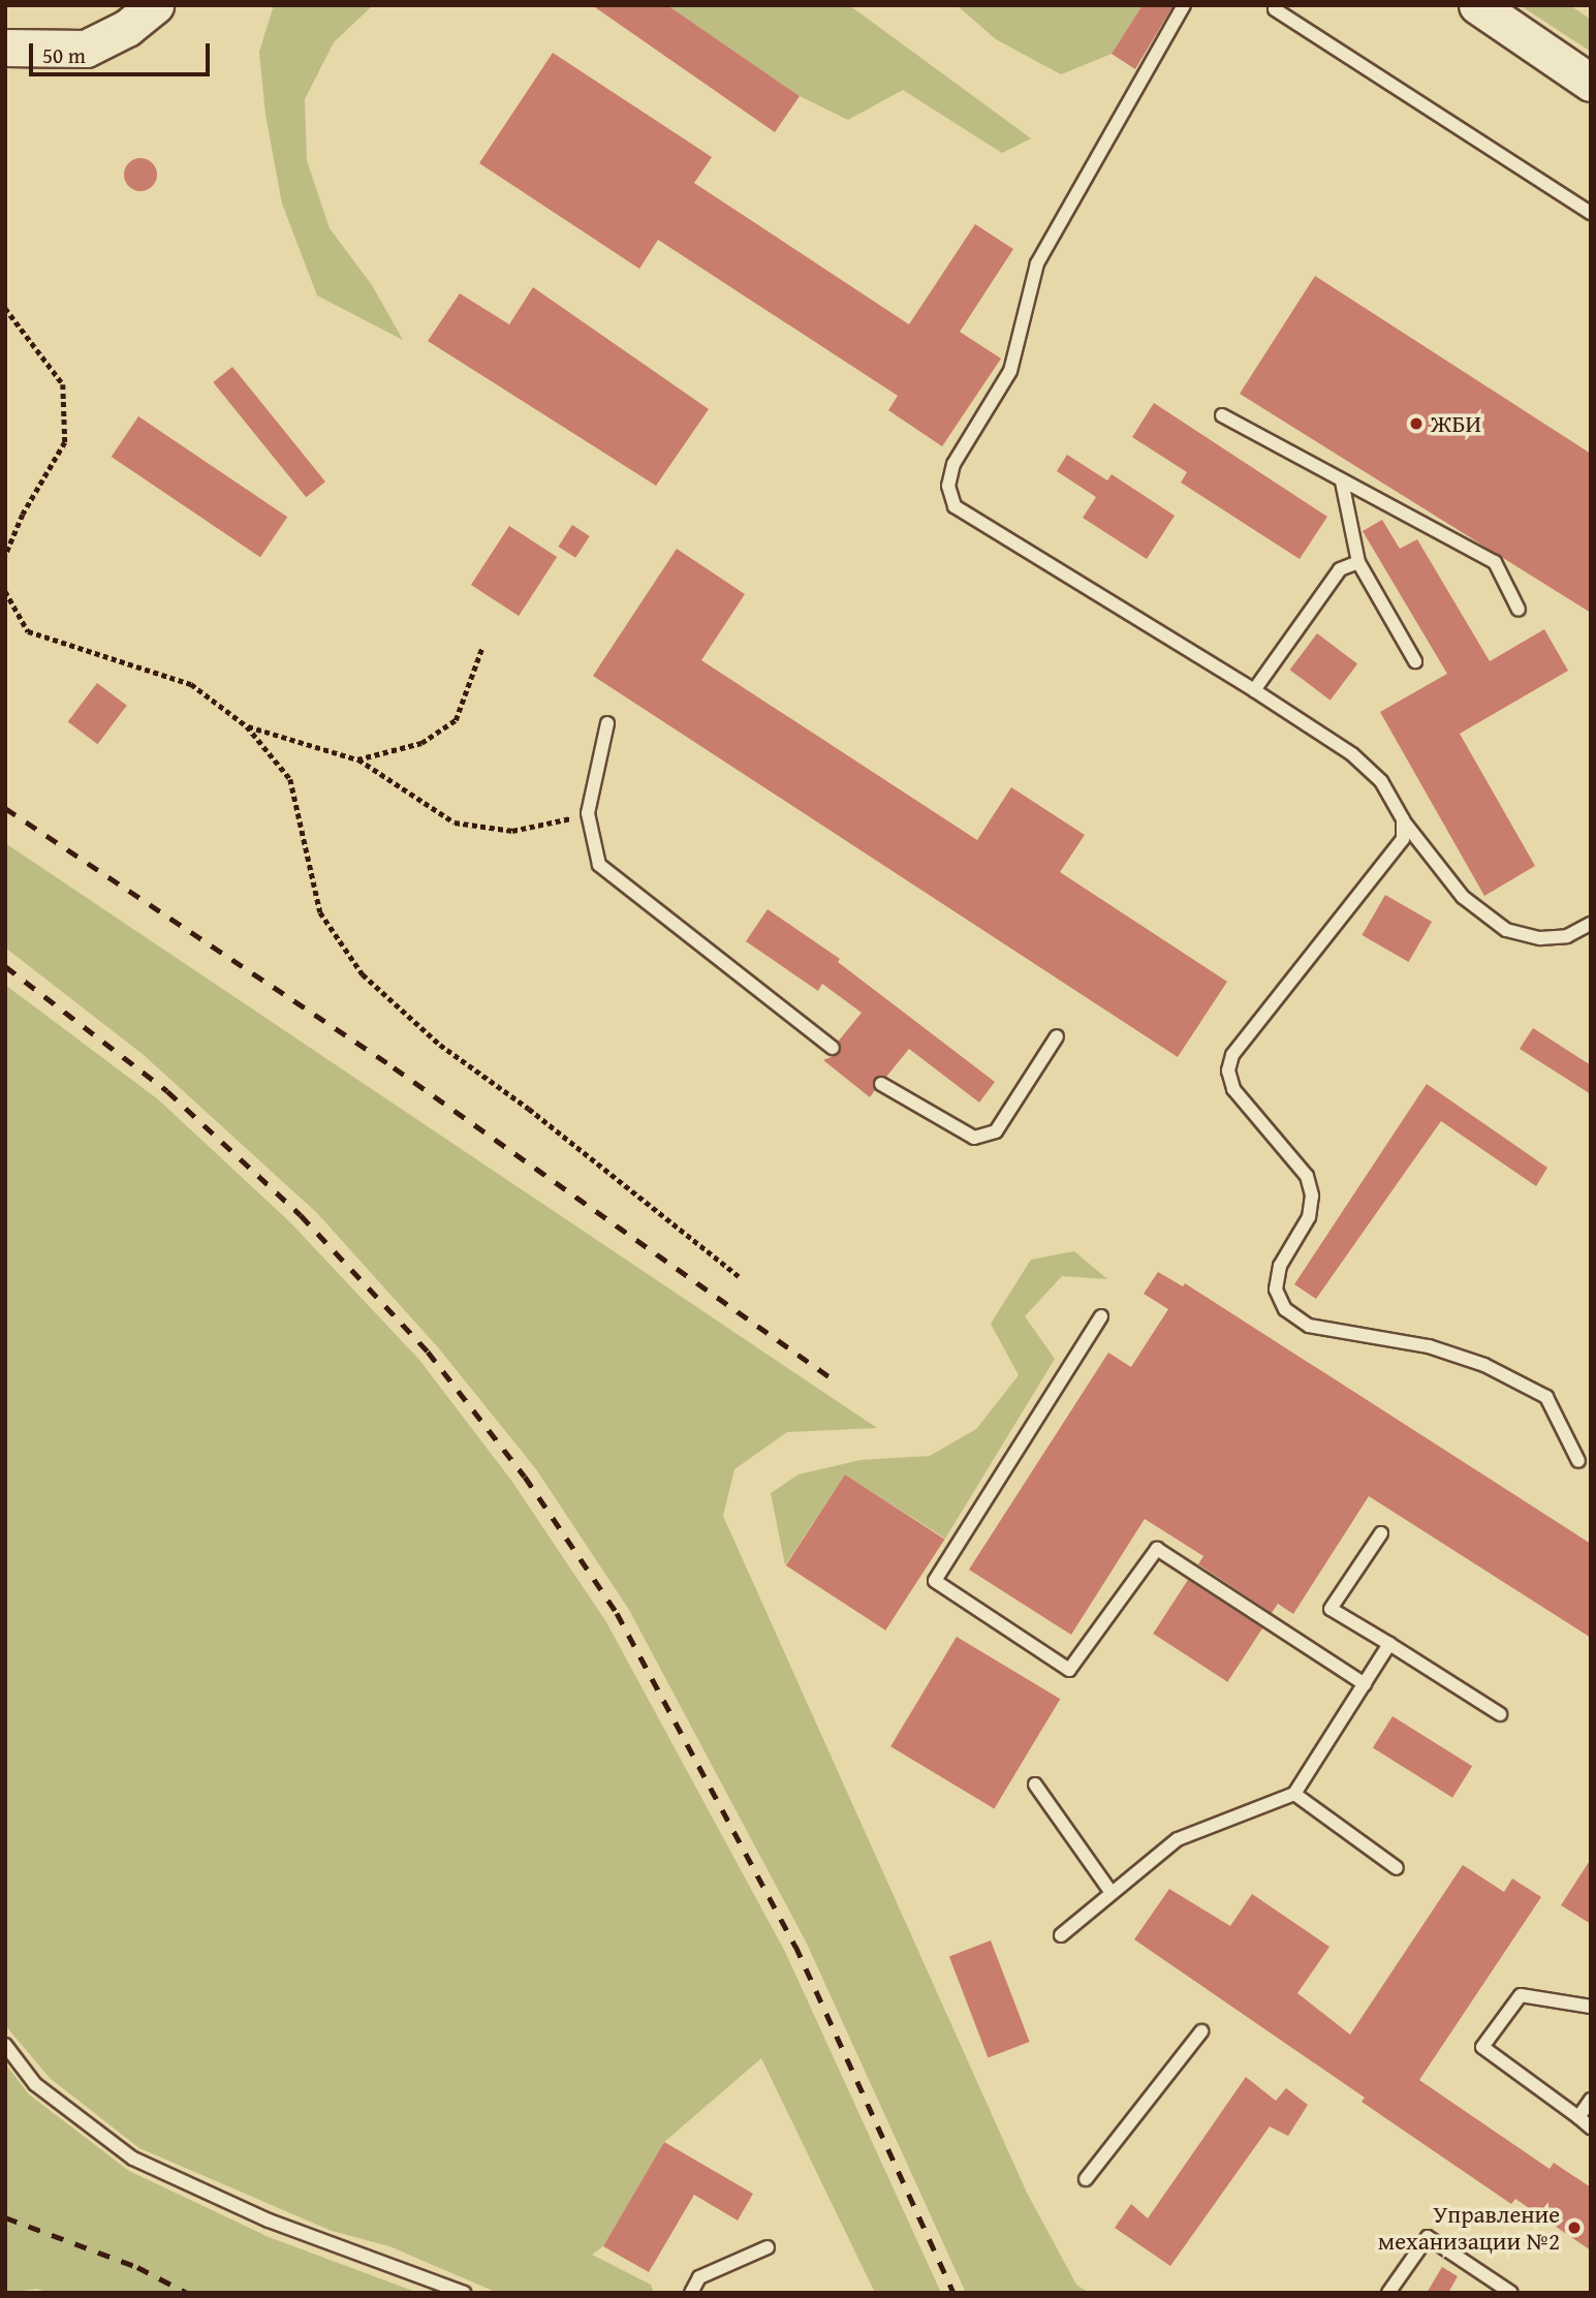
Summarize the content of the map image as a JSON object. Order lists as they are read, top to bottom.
{
  "places": ["ЖБИ", "Управление механизации №2"],
  "scale_bar": "50 m"
}
